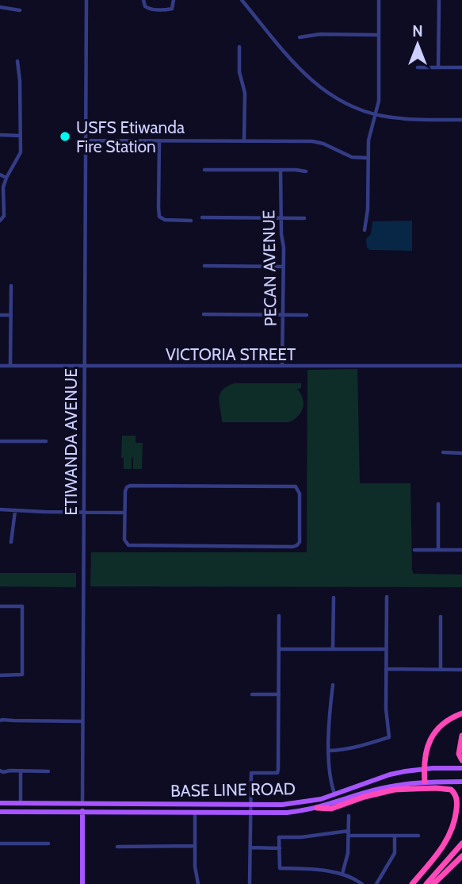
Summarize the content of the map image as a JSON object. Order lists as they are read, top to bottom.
{
  "streets": {
    "main road": ["ETIWANDA AVENUE", "BASE LINE ROAD"],
    "street": ["PECAN AVENUE", "VICTORIA STREET"]
  },
  "crossings": [
    ["PECAN AVENUE", "VICTORIA STREET"],
    ["VICTORIA STREET", "ETIWANDA AVENUE"],
    ["ETIWANDA AVENUE", "BASE LINE ROAD"]
  ],
  "places": ["USFS Etiwanda Fire Station"],
  "north": "top"
}
